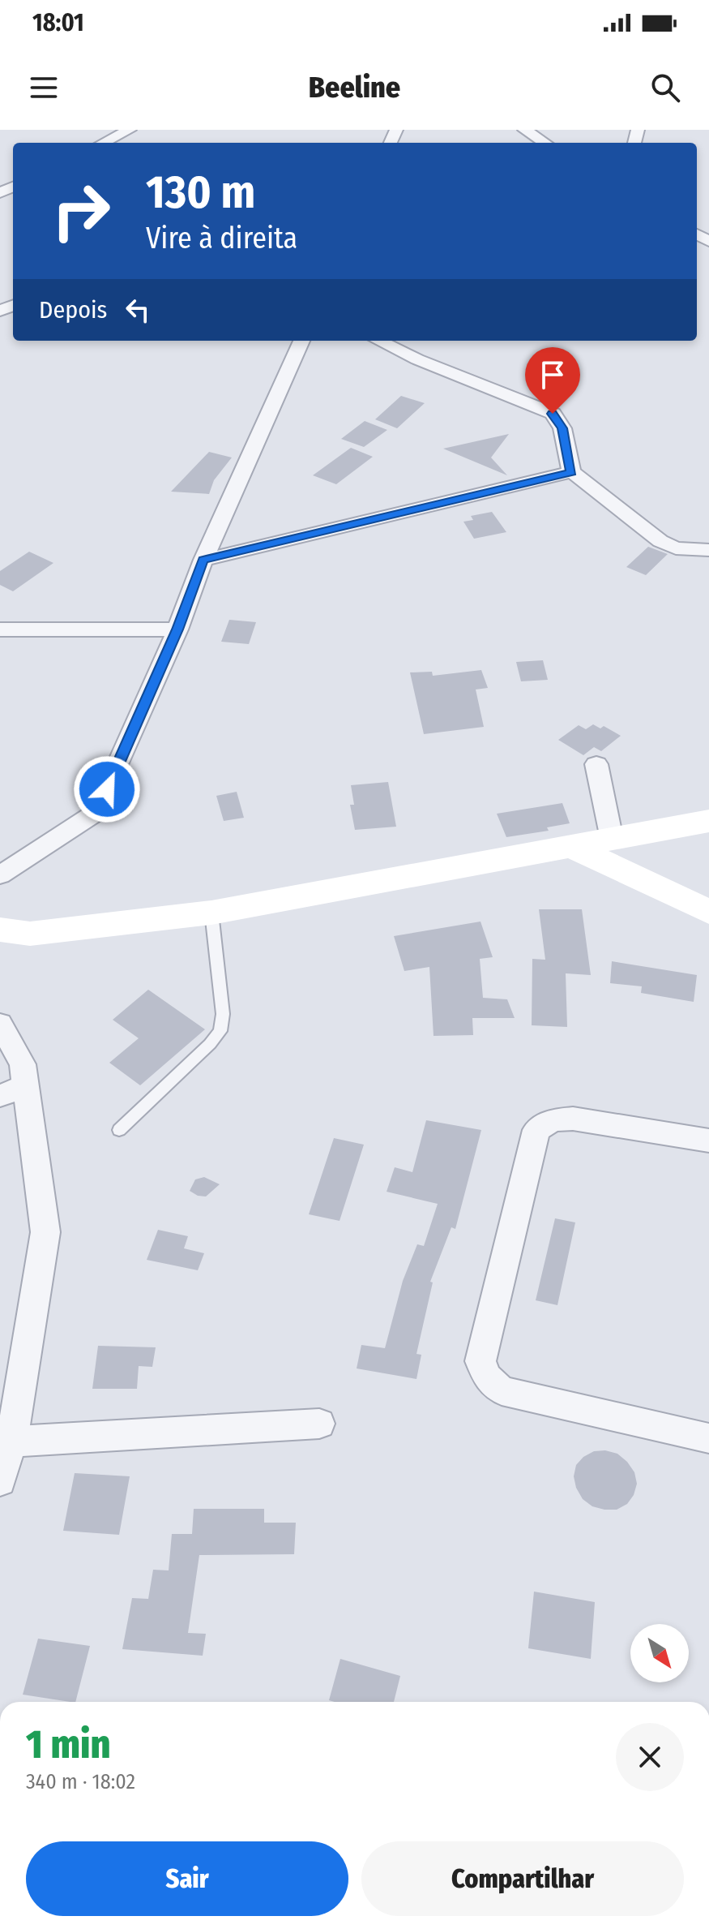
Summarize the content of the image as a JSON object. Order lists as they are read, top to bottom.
{
  "north": "bottom right",
  "page": {
    "status": "18:01",
    "header": "Beeline",
    "turn": ["130 m", "Vire à direita"],
    "then": "Depois",
    "heading": ["1 min", "340 m · 18:02"],
    "buttons": ["Sair", "Compartilhar"]
  }
}
